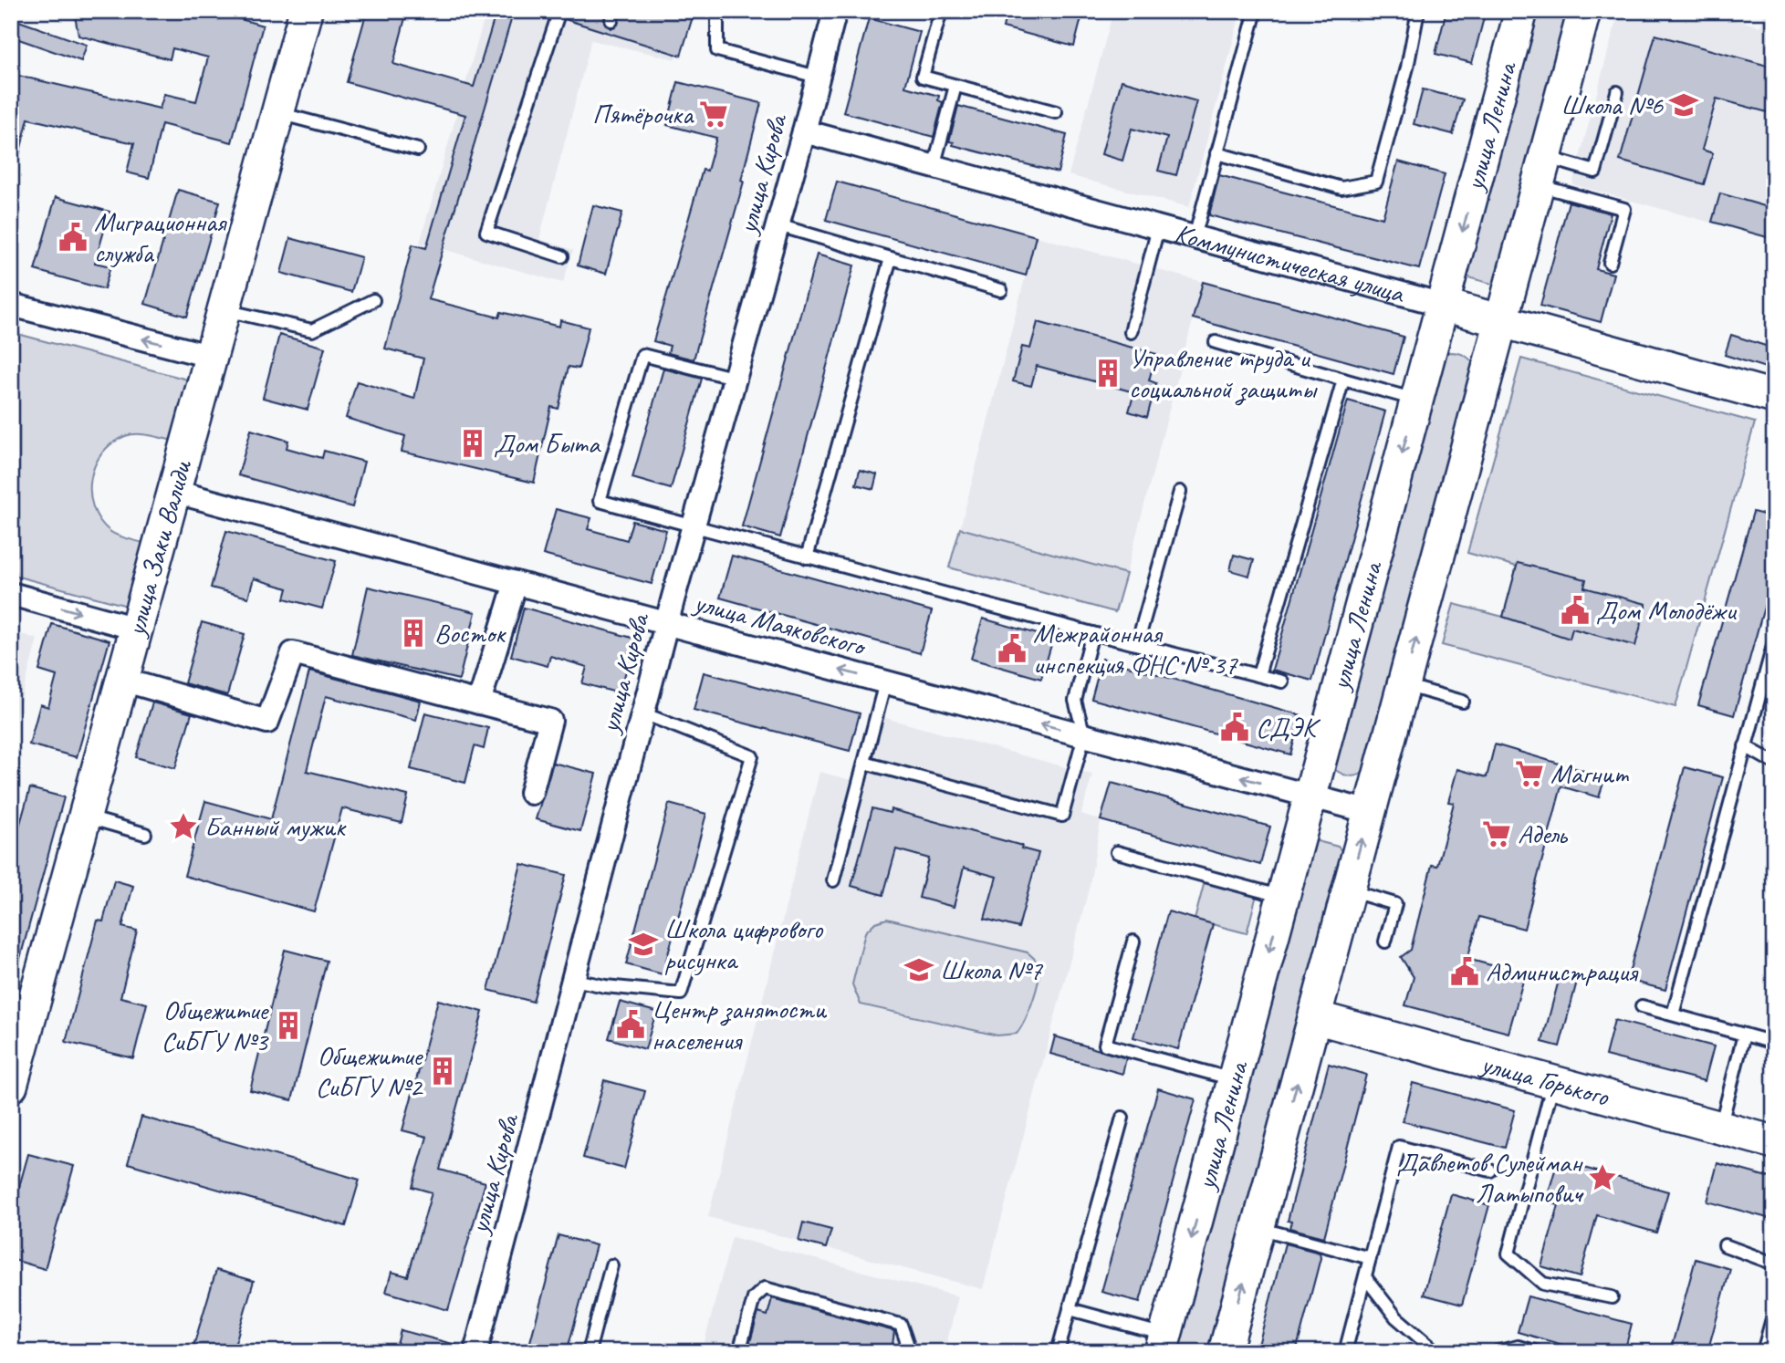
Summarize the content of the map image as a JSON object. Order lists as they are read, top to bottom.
{
  "streets": {
    "main road": [
      "улица Ленина",
      "Коммунистическая улица",
      "улица Заки Валиди",
      "улица Горького"
    ],
    "street": ["улица Кирова", "улица Маяковского"]
  },
  "crossings": [
    ["улица Ленина", "Коммунистическая улица"],
    ["улица Ленина", "улица Маяковского"],
    ["улица Кирова", "Коммунистическая улица"],
    ["улица Кирова", "улица Маяковского"],
    ["улица Заки Валиди", "улица Маяковского"]
  ],
  "one_way": ["улица Маяковского"],
  "places": {
    "school or university": ["Школа №6", "Школа цифрового рисунка", "Школа №7"],
    "supermarket": ["Пятёрочка", "Магнит", "Адель"],
    "public building": [
      "Миграционная служба",
      "Дом Молодёжи",
      "Межрайонная инспекция ФНС № 37",
      "СДЭК",
      "Администрация",
      "Центр занятости населения"
    ],
    "building": [
      "Управление труда и социальной защиты",
      "Дом Быта",
      "Восток",
      "Общежитие СиБГУ №3",
      "Общежитие СиБГУ №2"
    ],
    "place": ["Банный мужик", "Давлетов Сулейман Латыпович"]
  }
}
